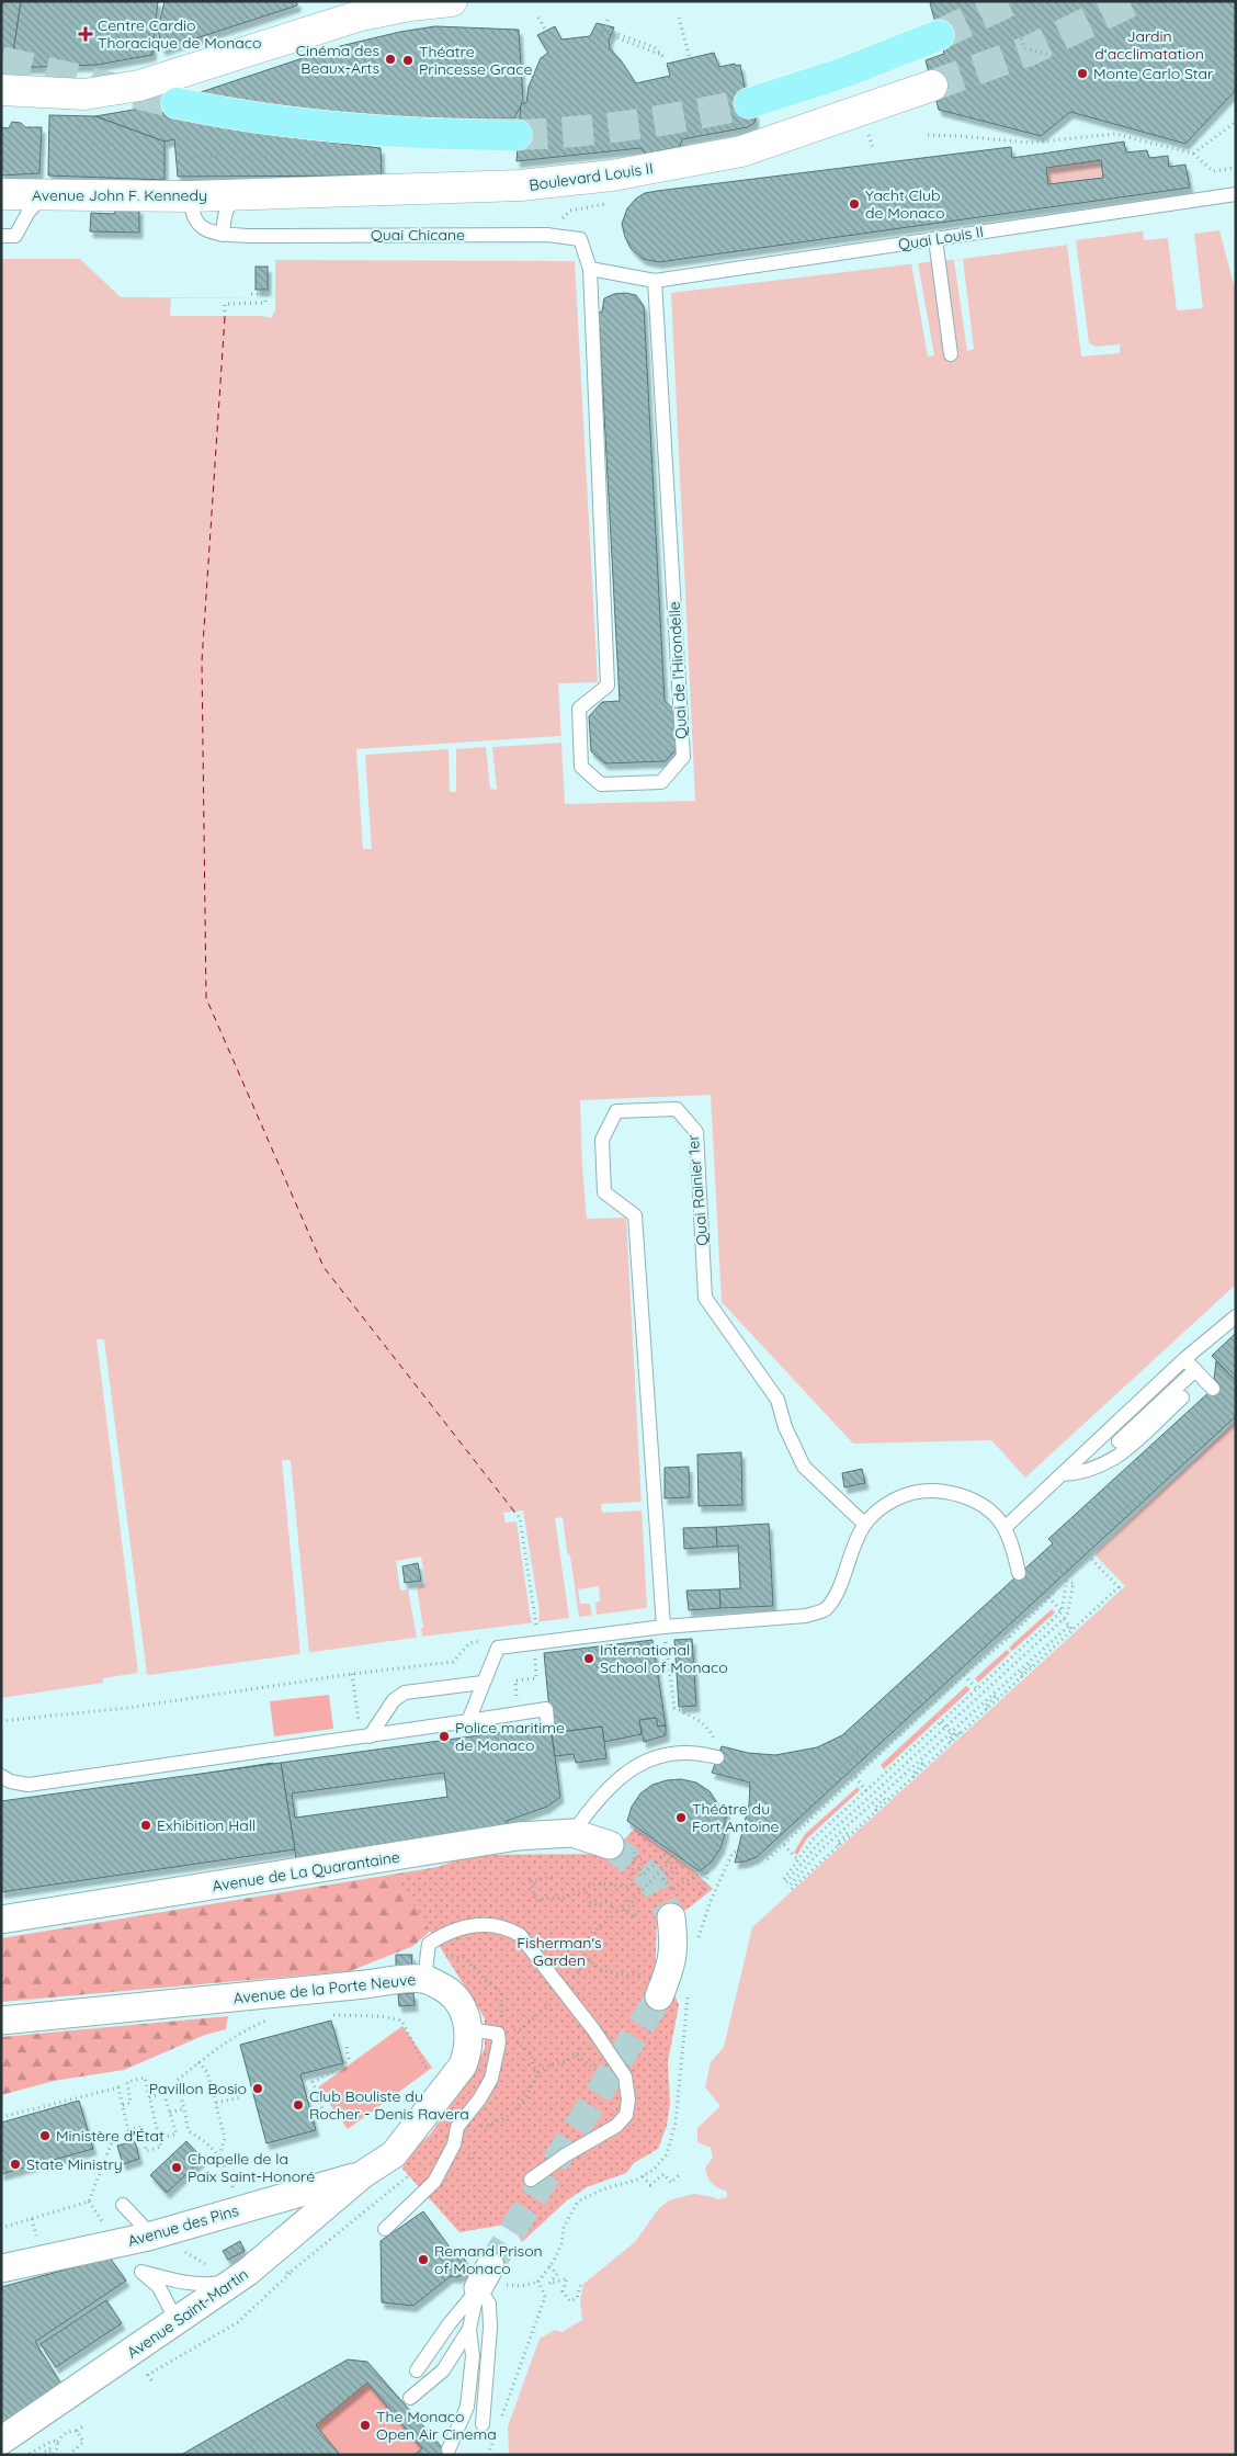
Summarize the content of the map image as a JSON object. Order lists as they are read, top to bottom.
{
  "streets": {
    "main road": ["Boulevard Louis II", "Avenue John F. Kennedy"],
    "street": [
      "Avenue de La Quarantaine",
      "Avenue de la Porte Neuve",
      "Avenue des Pins",
      "Avenue Saint-Martin"
    ],
    "lane": [
      "Quai Chicane",
      "Quai Louis II",
      "Quai de l’Hirondelle",
      "Quai Rainier 1er"
    ]
  },
  "crossings": [
    ["Boulevard Louis II", "Avenue John F. Kennedy"],
    ["Quai Chicane", "Quai Louis II"],
    ["Quai Chicane", "Quai de l’Hirondelle"],
    ["Quai Louis II", "Quai de l’Hirondelle"],
    ["Avenue de la Porte Neuve", "Avenue des Pins"],
    ["Avenue de la Porte Neuve", "Avenue Saint-Martin"],
    ["Avenue des Pins", "Avenue Saint-Martin"]
  ],
  "parks": ["Jardin d‘acclimatation", "Fisherman's Garden"],
  "places": {
    "health": ["Centre Cardio Thoracique de Monaco"],
    "other": [
      "Cinéma des Beaux-Arts",
      "Théatre Princesse Grace",
      "Monte Carlo Star",
      "Yacht Club de Monaco",
      "International School of Monaco",
      "Police maritime de Monaco",
      "Théâtre du Fort Antoine",
      "Exhibition Hall",
      "Pavillon Bosio",
      "Club Bouliste du Rocher - Denis Ravera",
      "Ministère d'État",
      "State Ministry",
      "Chapelle de la Paix Saint-Honoré",
      "Remand Prison of Monaco",
      "The Monaco Open Air Cinema"
    ]
  }
}
